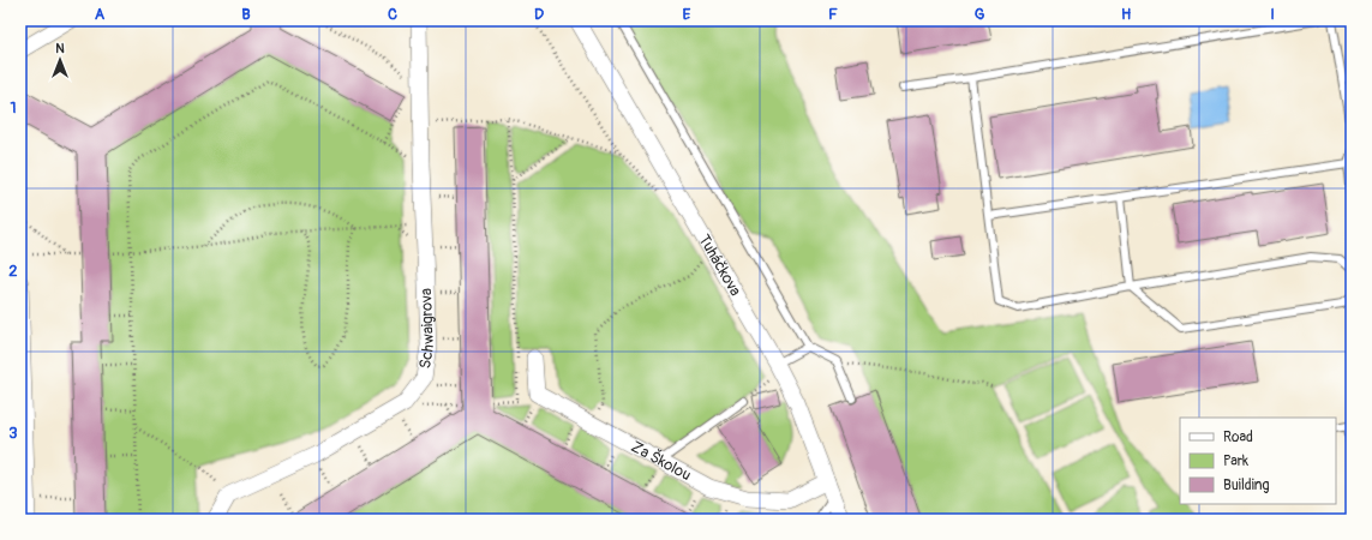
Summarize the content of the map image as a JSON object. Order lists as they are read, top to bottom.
{
  "streets": {
    "street": ["Tuháčkova", "Schwaigrova", "Za Školou"]
  },
  "crossings": [
    ["Tuháčkova", "Za Školou"]
  ],
  "legend": ["Road", "Park", "Building"],
  "north": "top",
  "grid": {
    "columns": [
      "A",
      "B",
      "C",
      "D",
      "E",
      "F",
      "G",
      "H",
      "I"
    ],
    "rows": ["1", "2", "3"]
  }
}
